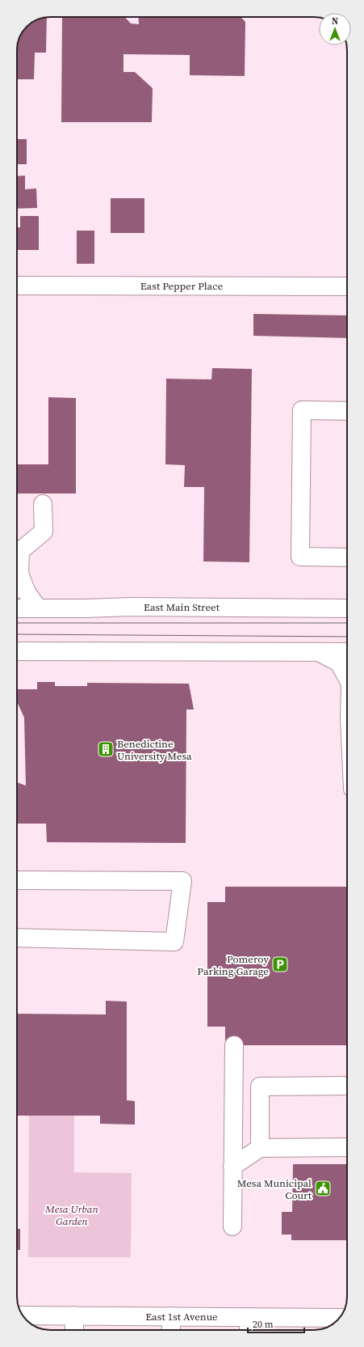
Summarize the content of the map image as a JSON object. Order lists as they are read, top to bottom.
{
  "streets": {
    "street": ["East Pepper Place", "East Main Street", "East 1st Avenue"]
  },
  "parks": ["Mesa Urban Garden"],
  "places": {
    "building": ["Benedictine University Mesa"],
    "parking": ["Pomeroy Parking Garage"],
    "public building": ["Mesa Municipal Court"]
  },
  "scale_bar": "20 m",
  "north": "top"
}
